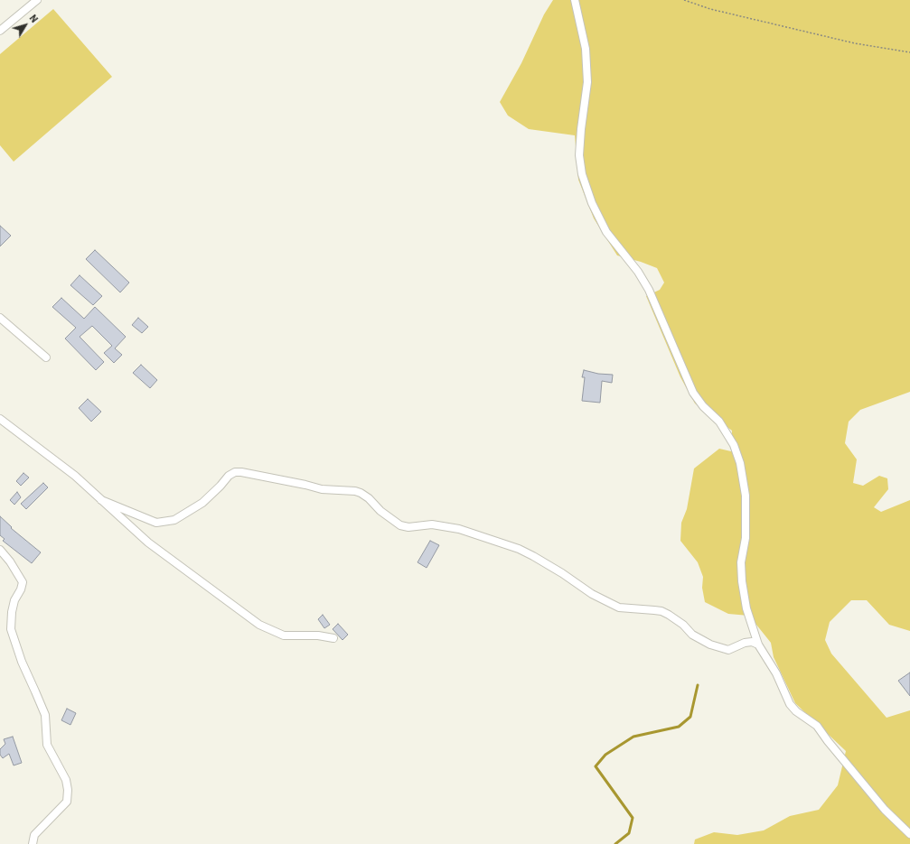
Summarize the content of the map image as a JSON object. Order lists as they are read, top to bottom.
{
  "north": "top right"
}
